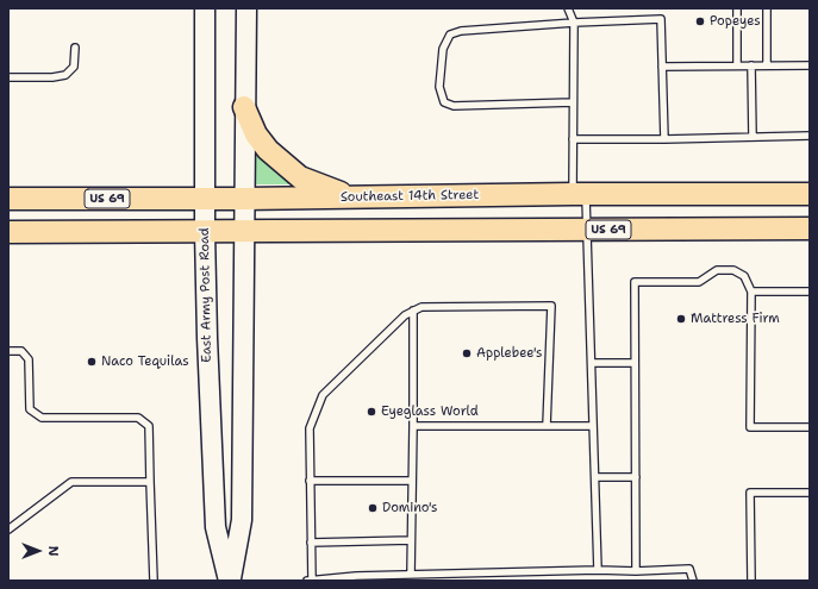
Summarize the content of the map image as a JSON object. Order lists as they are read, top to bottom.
{
  "streets": {
    "main road": ["Southeast 14th Street", "US 69", "East Army Post Road"]
  },
  "crossings": [
    ["Southeast 14th Street", "East Army Post Road"],
    ["US 69", "East Army Post Road"]
  ],
  "places": [
    "Popeyes",
    "Mattress Firm",
    "Applebee's",
    "Naco Tequilas",
    "Eyeglass World",
    "Domino's"
  ],
  "north": "right"
}
